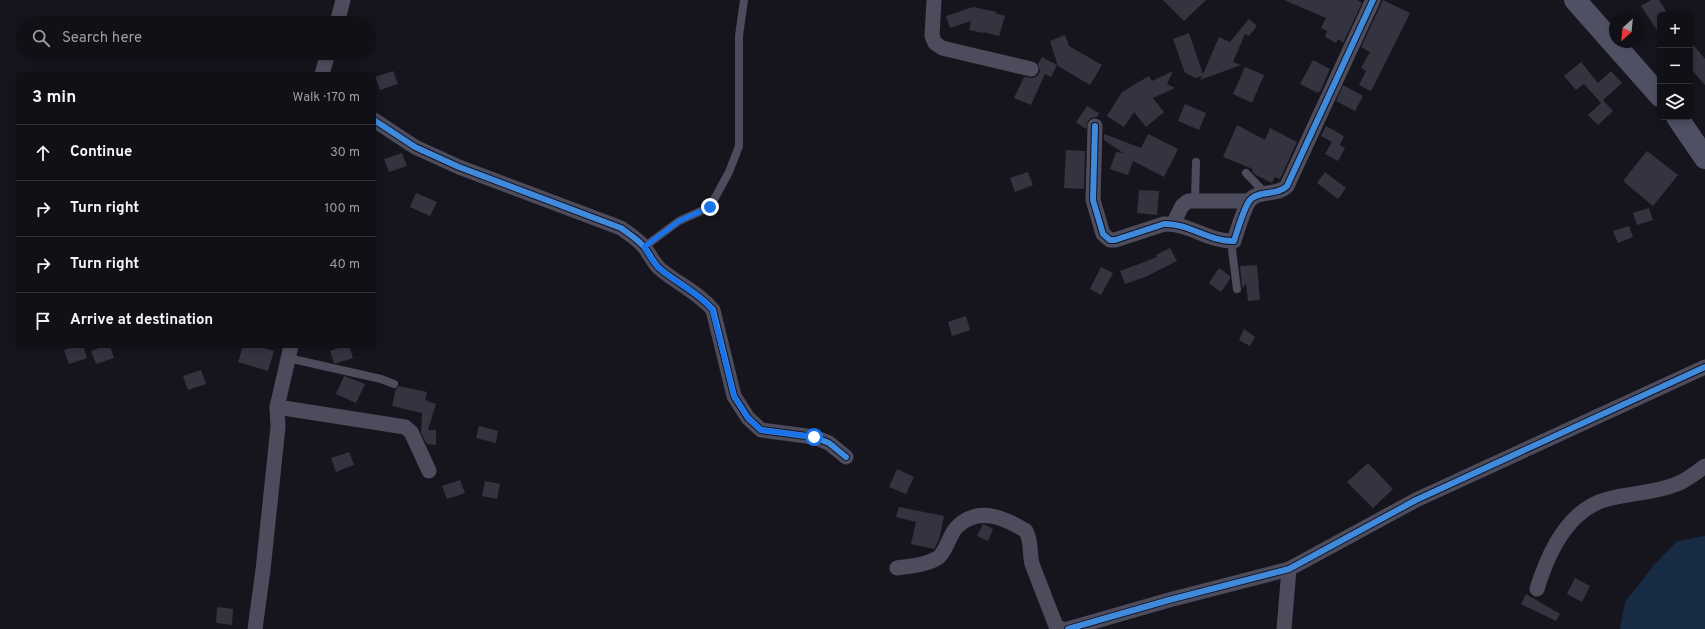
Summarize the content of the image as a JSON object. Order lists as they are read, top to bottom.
{
  "north": "bottom left",
  "page": {
    "map_buttons": ["+", "−"],
    "search": "Search here",
    "heading": ["3 min", "Walk · 170 m"],
    "list": [
      ["Continue", "30 m"],
      ["Turn right", "100 m"],
      ["Turn right", "40 m"],
      "Arrive at destination"
    ]
  }
}
